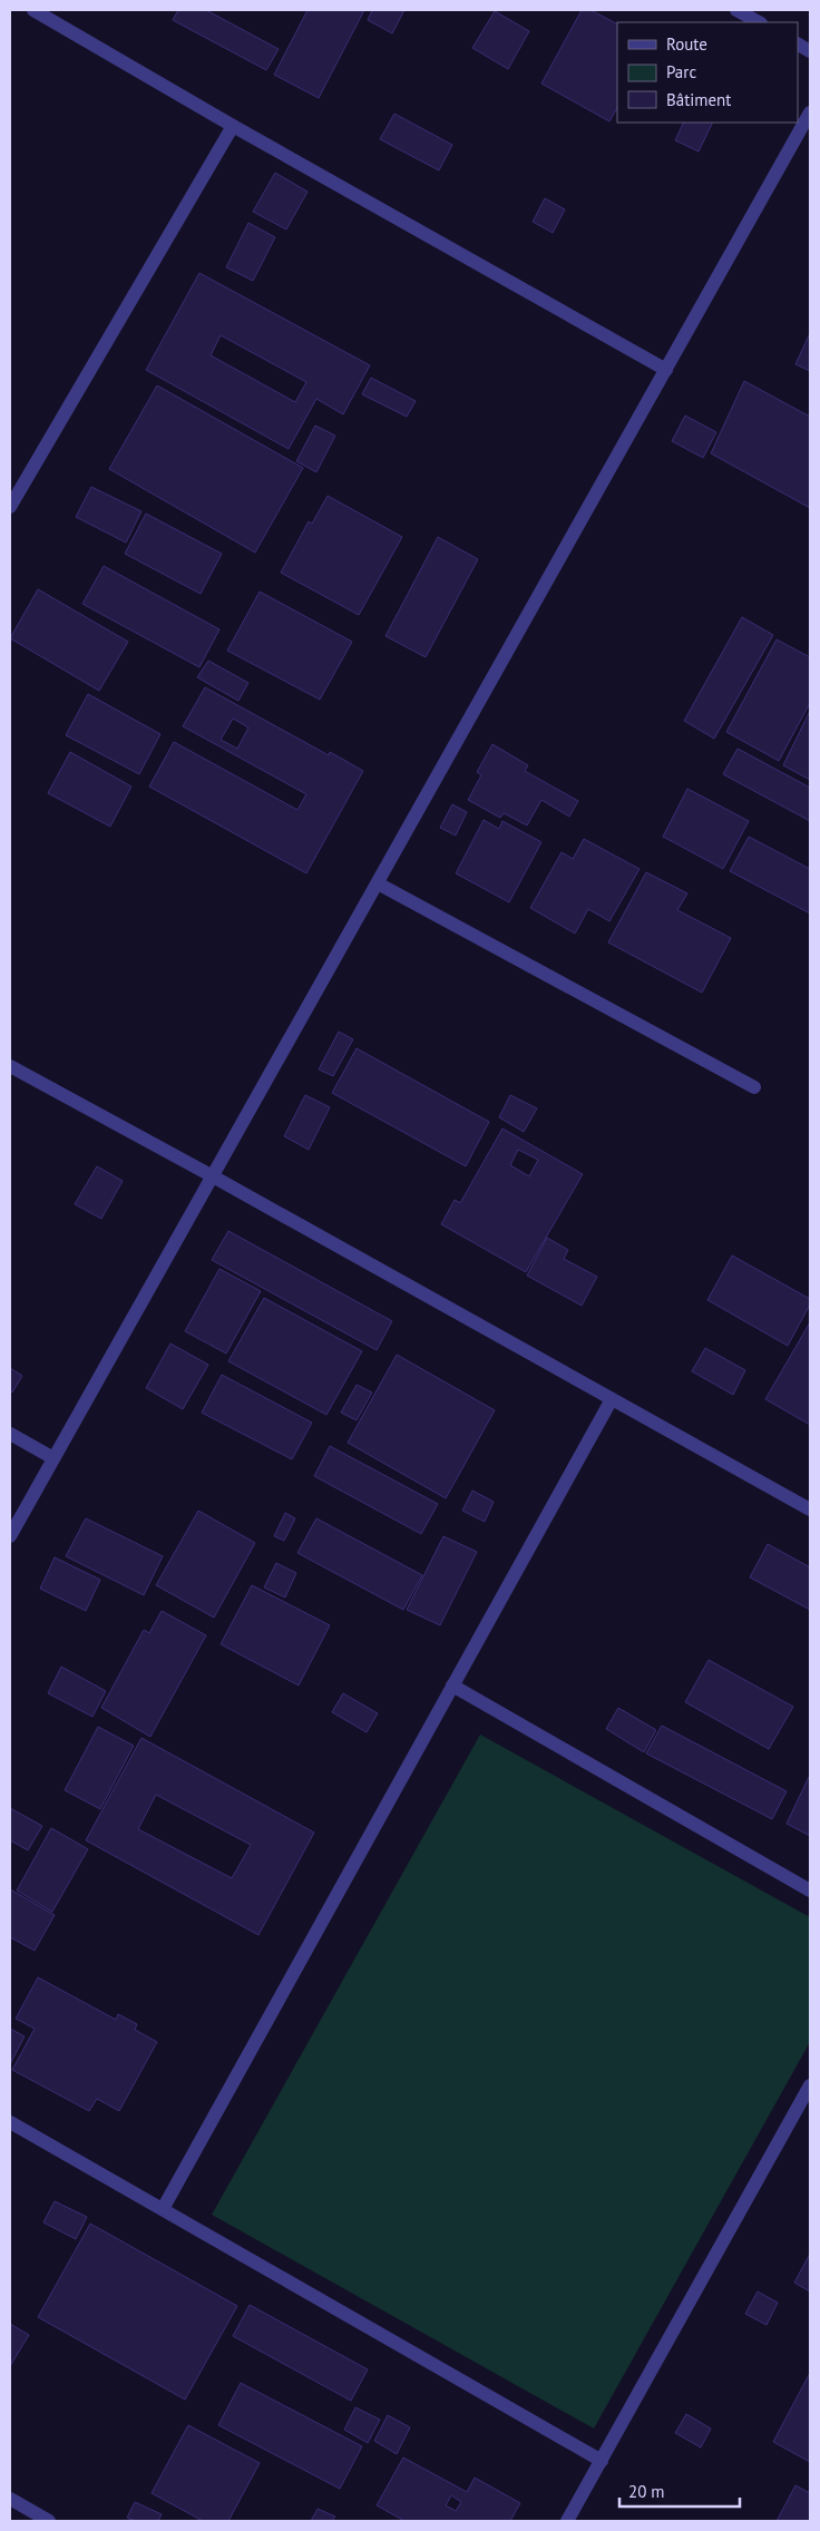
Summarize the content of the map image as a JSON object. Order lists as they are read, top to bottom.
{
  "legend": ["Route", "Parc", "Bâtiment"],
  "scale_bar": "20 m"
}
